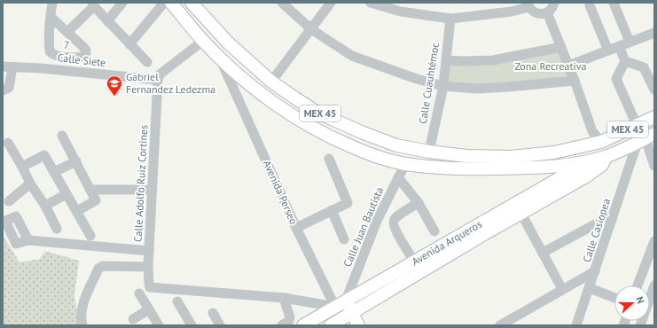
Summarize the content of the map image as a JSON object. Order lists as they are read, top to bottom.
{
  "streets": {
    "main road": ["MEX 45", "Avenida Perseo", "Avenida Arqueros"],
    "street": [
      "7",
      "Calle Siete",
      "Calle Cuauhtémoc",
      "Calle Adolfo Ruiz Cortines",
      "Calle Juan Bautista",
      "Calle Casiopea"
    ]
  },
  "crossings": [
    ["Calle Siete", "Calle Adolfo Ruiz Cortines"],
    ["Calle Cuauhtémoc", "MEX 45"],
    ["MEX 45", "Avenida Perseo"],
    ["MEX 45", "Calle Juan Bautista"],
    ["MEX 45", "Calle Casiopea"],
    ["MEX 45", "Avenida Arqueros"],
    ["Avenida Perseo", "Calle Juan Bautista"],
    ["Avenida Perseo", "Avenida Arqueros"],
    ["Calle Juan Bautista", "Avenida Arqueros"]
  ],
  "parks": ["Zona Recreativa"],
  "places": {
    "school or university": ["Gabriel Fernandez Ledezma"]
  },
  "north": "right"
}
